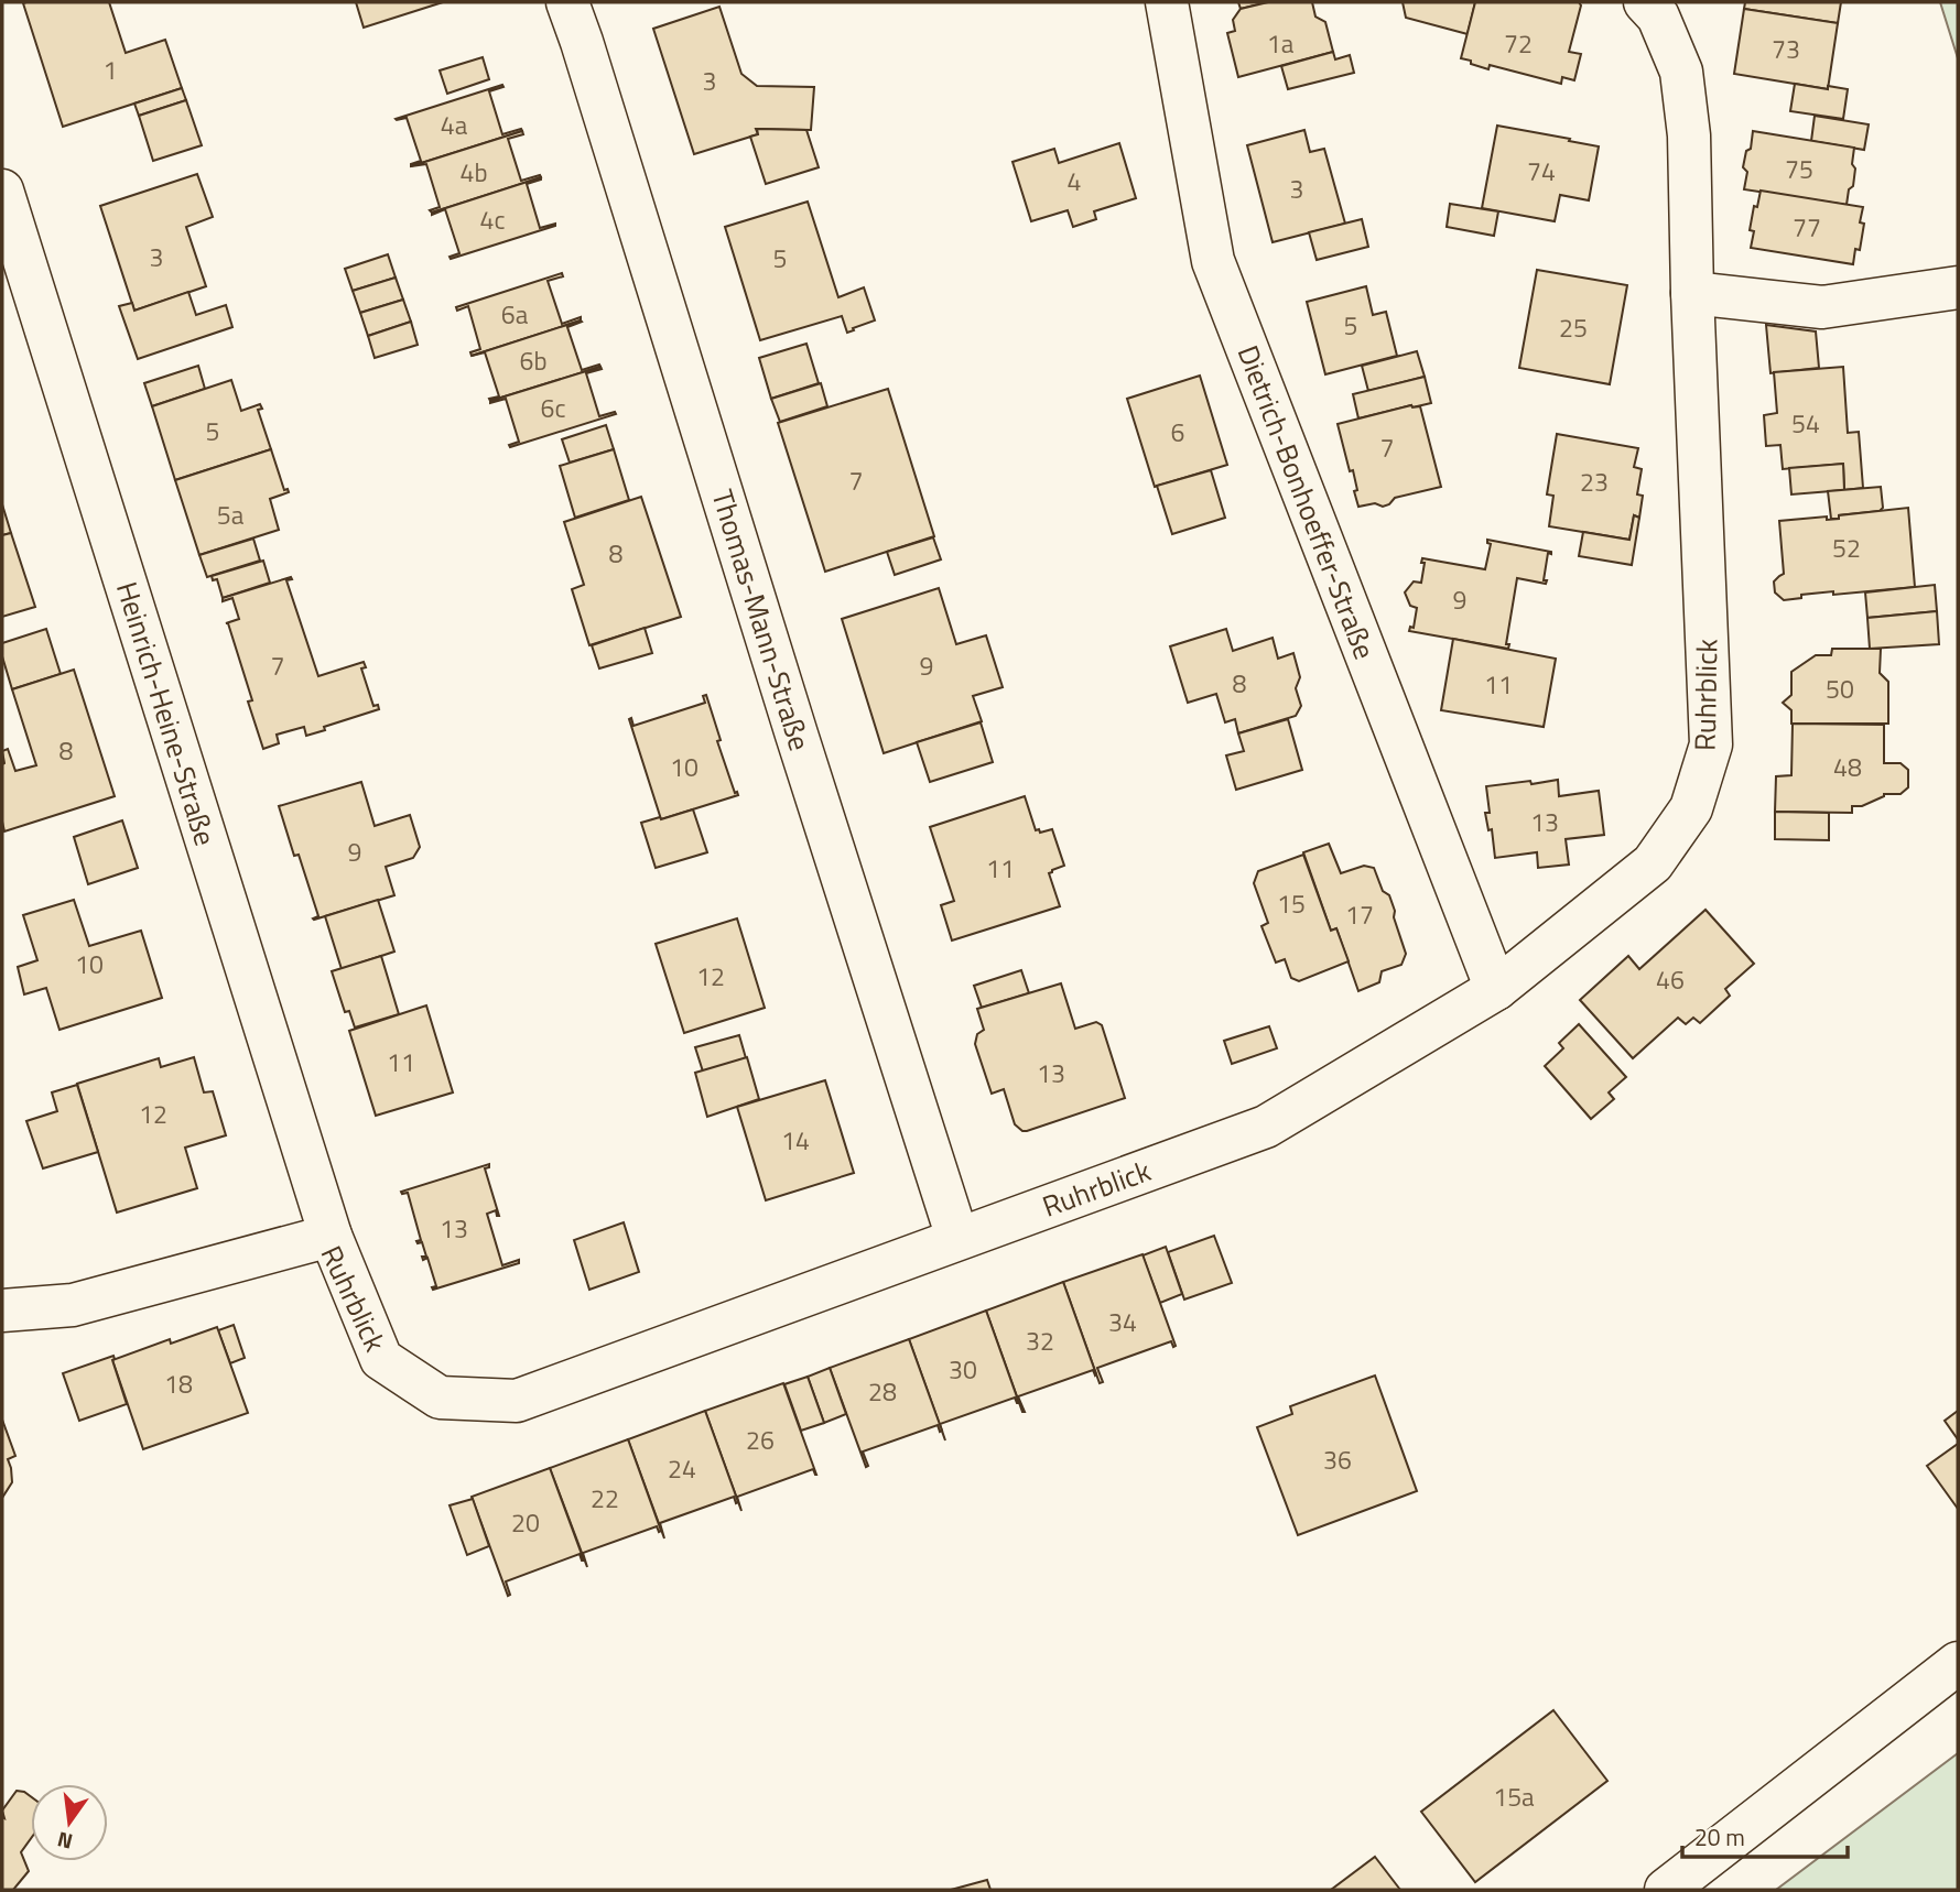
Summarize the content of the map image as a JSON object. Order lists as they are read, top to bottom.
{
  "streets": {
    "street": [
      "Dietrich-Bonhoeffer-Straße",
      "Thomas-Mann-Straße",
      "Ruhrblick",
      "Heinrich-Heine-Straße"
    ]
  },
  "crossings": [
    ["Dietrich-Bonhoeffer-Straße", "Ruhrblick"],
    ["Thomas-Mann-Straße", "Ruhrblick"],
    ["Ruhrblick", "Heinrich-Heine-Straße"]
  ],
  "house_numbers": [
    "1a",
    "72",
    "73",
    "1",
    "3",
    "4a",
    "75",
    "74",
    "4b",
    "4",
    "3",
    "4c",
    "77",
    "3",
    "5",
    "6a",
    "5",
    "25",
    "6b",
    "6c",
    "54",
    "5",
    "6",
    "7",
    "7",
    "23",
    "5a",
    "52",
    "8",
    "9",
    "7",
    "9",
    "8",
    "11",
    "50",
    "8",
    "10",
    "48",
    "13",
    "9",
    "11",
    "15",
    "17",
    "10",
    "12",
    "46",
    "11",
    "13",
    "12",
    "14",
    "13",
    "34",
    "32",
    "30",
    "18",
    "28",
    "26",
    "36",
    "24",
    "22",
    "20",
    "15a"
  ],
  "scale_bar": "20 m",
  "north": "bottom"
}
